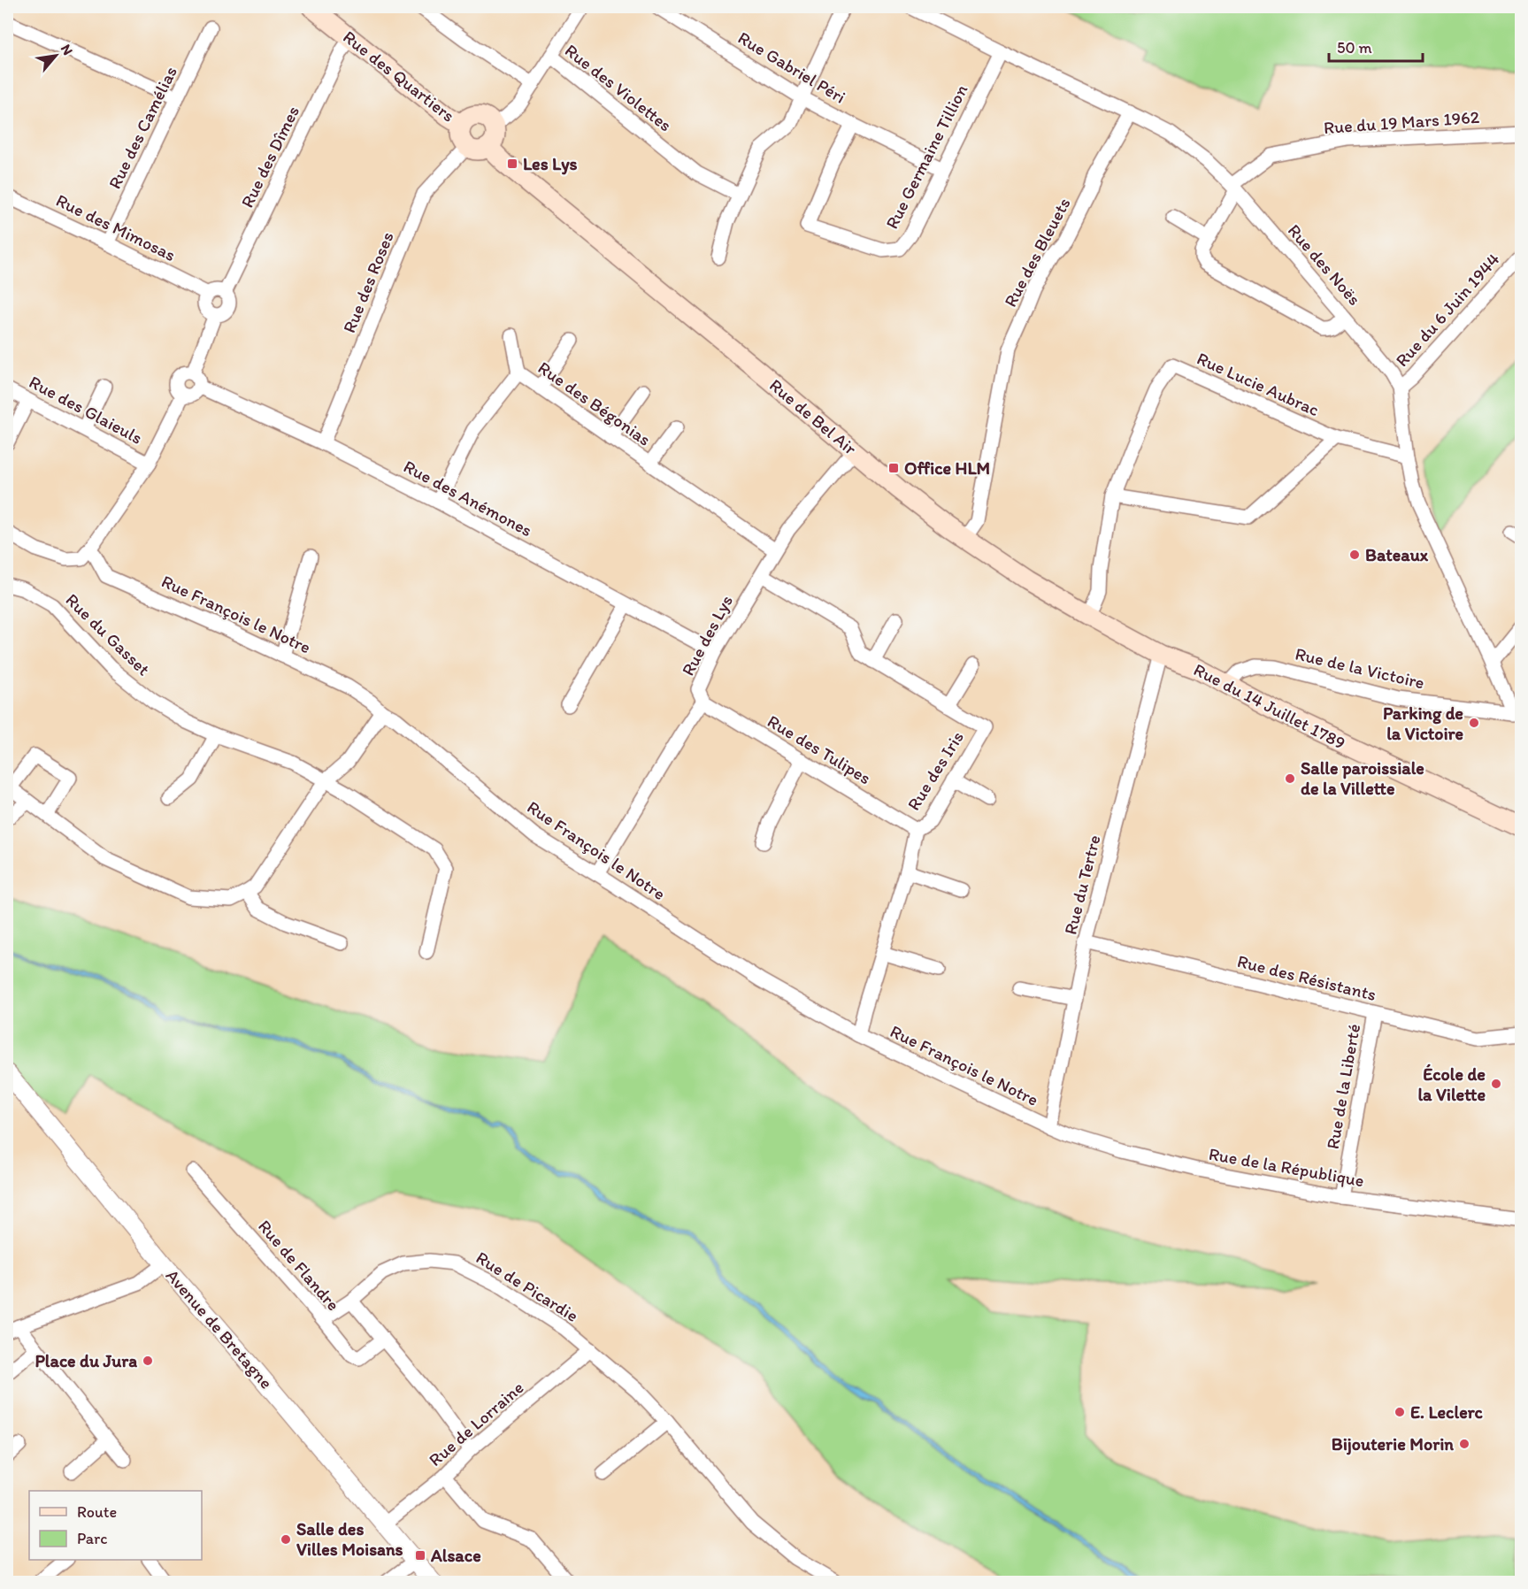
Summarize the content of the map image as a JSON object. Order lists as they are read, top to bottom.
{
  "streets": {
    "main road": ["Rue des Quartiers", "Rue de Bel Air", "Rue du 14 Juillet 1789"],
    "street": [
      "Rue Gabriel Péri",
      "Rue des Violettes",
      "Rue du 19 Mars 1962",
      "Rue des Camélias",
      "Rue des Dîmes",
      "Rue Germaine Tillion",
      "Rue des Mimosas",
      "Rue des Bleuets",
      "Rue des Noës",
      "Rue des Roses",
      "Rue du 6 Juin 1944",
      "Rue Lucie Aubrac",
      "Rue des Bégonias",
      "Rue des Glaieuls",
      "Rue des Anémones",
      "Rue François le Notre",
      "Rue du Gasset",
      "Rue des Lys",
      "Rue de la Victoire",
      "Rue des Tulipes",
      "Rue des Iris",
      "Rue du Tertre",
      "Rue des Résistants",
      "Rue de la Liberté",
      "Rue de la République",
      "Rue de Flandre",
      "Rue de Picardie",
      "Avenue de Bretagne",
      "Rue de Lorraine"
    ]
  },
  "crossings": [
    ["Rue Gabriel Péri", "Rue Germaine Tillion"],
    ["Rue des Quartiers", "Rue des Violettes"],
    ["Rue des Quartiers", "Rue des Dîmes"],
    ["Rue des Quartiers", "Rue des Roses"],
    ["Rue des Quartiers", "Rue de Bel Air"],
    ["Rue des Violettes", "Rue des Roses"],
    ["Rue des Violettes", "Rue de Bel Air"],
    ["Rue du 19 Mars 1962", "Rue des Noës"],
    ["Rue des Camélias", "Rue des Mimosas"],
    ["Rue des Dîmes", "Rue des Mimosas"],
    ["Rue Germaine Tillion", "Rue des Noës"],
    ["Rue des Bleuets", "Rue des Noës"],
    ["Rue des Bleuets", "Rue de Bel Air"],
    ["Rue des Noës", "Rue du 6 Juin 1944"],
    ["Rue des Noës", "Rue Lucie Aubrac"],
    ["Rue des Noës", "Rue de la Victoire"],
    ["Rue des Roses", "Rue de Bel Air"],
    ["Rue des Roses", "Rue des Anémones"],
    ["Rue des Bégonias", "Rue des Anémones"],
    ["Rue des Bégonias", "Rue des Lys"],
    ["Rue de Bel Air", "Rue des Lys"],
    ["Rue de Bel Air", "Rue du 14 Juillet 1789"],
    ["Rue de Bel Air", "Rue du Tertre"],
    ["Rue des Anémones", "Rue des Lys"],
    ["Rue François le Notre", "Rue des Lys"],
    ["Rue François le Notre", "Rue des Iris"],
    ["Rue François le Notre", "Rue du Tertre"],
    ["Rue François le Notre", "Rue de la République"],
    ["Rue des Lys", "Rue des Tulipes"],
    ["Rue des Lys", "Rue des Iris"],
    ["Rue de la Victoire", "Rue du 14 Juillet 1789"],
    ["Rue du 14 Juillet 1789", "Rue du Tertre"],
    ["Rue des Tulipes", "Rue des Iris"],
    ["Rue du Tertre", "Rue des Résistants"],
    ["Rue du Tertre", "Rue de la République"],
    ["Rue des Résistants", "Rue de la Liberté"],
    ["Rue de la Liberté", "Rue de la République"],
    ["Rue de Flandre", "Rue de Picardie"],
    ["Rue de Flandre", "Rue de Lorraine"],
    ["Rue de Picardie", "Rue de Lorraine"],
    ["Avenue de Bretagne", "Rue de Lorraine"]
  ],
  "places": {
    "transit": ["Les Lys", "Office HLM", "Alsace"],
    "other": [
      "Bateaux",
      "Parking de la Victoire",
      "Salle paroissiale de la Villette",
      "École de la Vilette",
      "Place du Jura",
      "E. Leclerc",
      "Bijouterie Morin",
      "Salle des Villes Moisans"
    ]
  },
  "legend": ["Route", "Parc"],
  "scale_bar": "50 m",
  "north": "top right"
}
